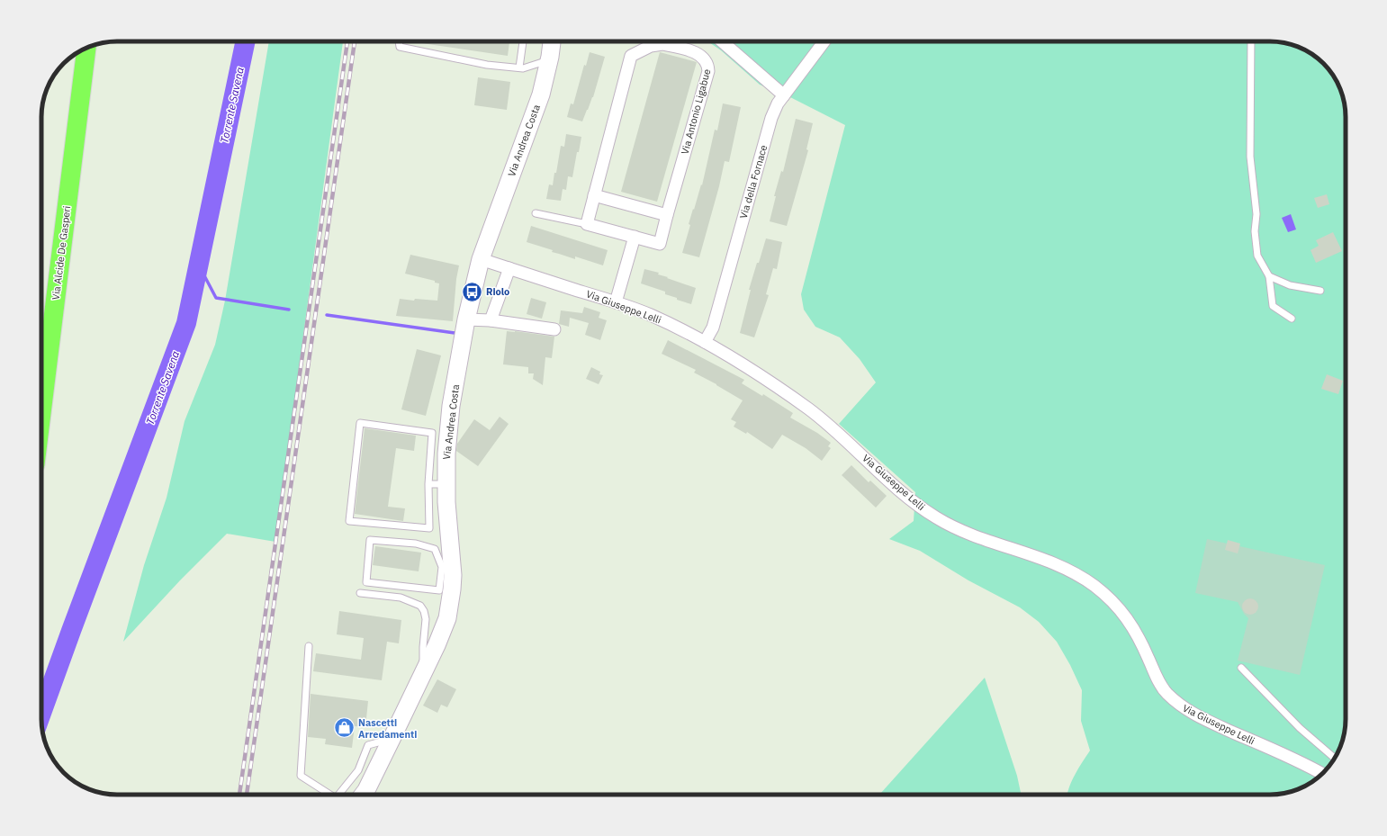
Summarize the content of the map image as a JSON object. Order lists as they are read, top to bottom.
{
  "streets": {
    "main road": ["Via Andrea Costa", "Via Alcide De Gasperi"],
    "street": ["Via Antonio Ligabue", "Via della Fornace", "Via Giuseppe Lelli"]
  },
  "crossings": [
    ["Via Andrea Costa", "Via Giuseppe Lelli"],
    ["Via della Fornace", "Via Giuseppe Lelli"]
  ],
  "water": ["Torrente Savena"],
  "places": {
    "bus stop": ["Riolo"],
    "shop": ["Nascetti Arredamenti"]
  }
}
